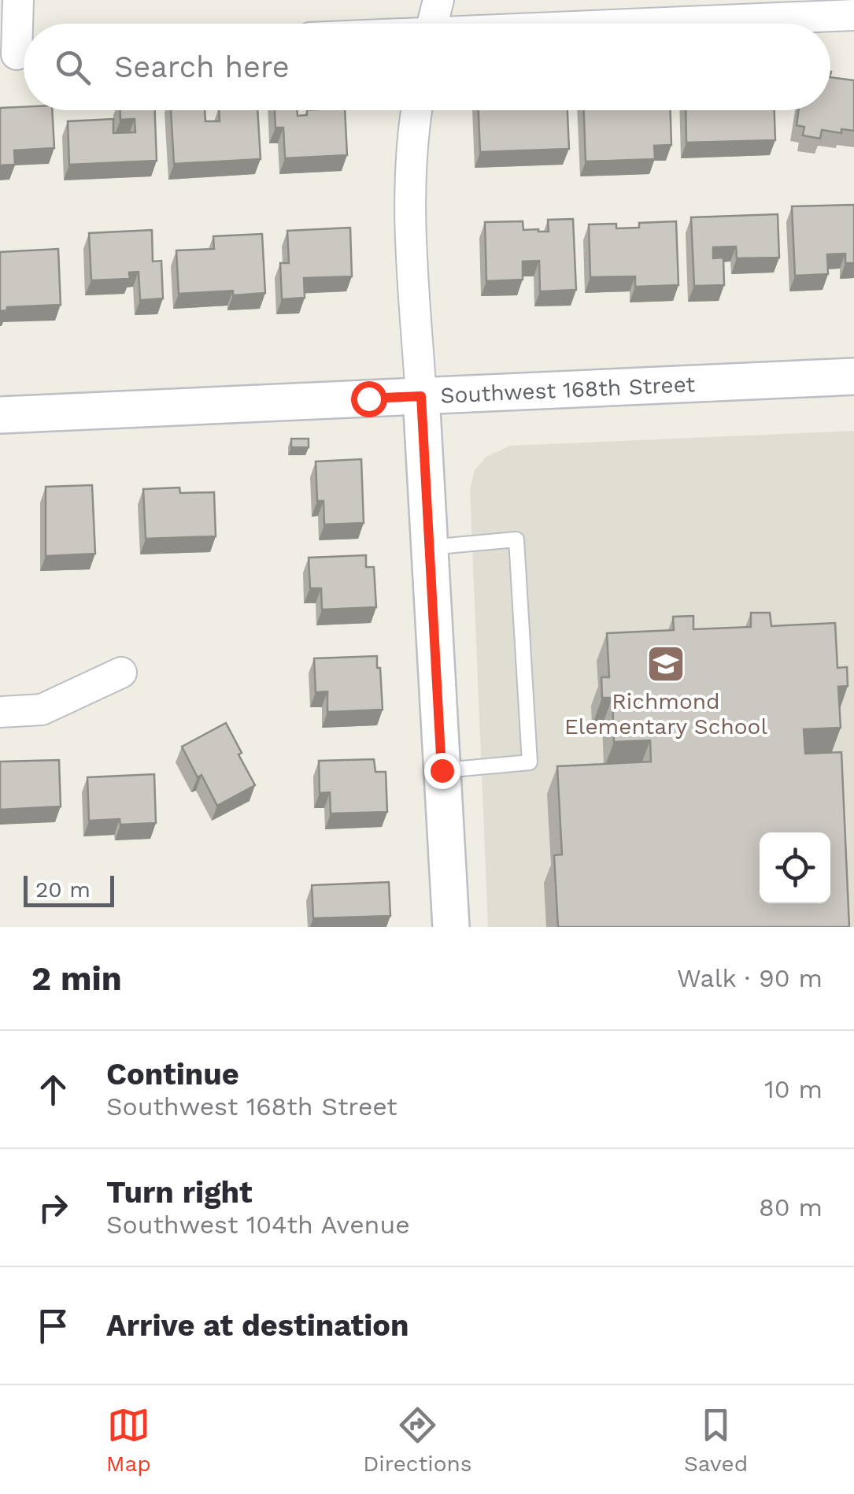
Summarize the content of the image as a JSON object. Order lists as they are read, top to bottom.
{
  "streets": {
    "street": ["Southwest 168th Street"]
  },
  "places": {
    "school or university": ["Richmond Elementary School"]
  },
  "scale_bar": "20 m",
  "page": {
    "search": "Search here",
    "scale": "20 m",
    "heading": ["2 min", "Walk · 90 m"],
    "list": [
      ["Continue", "Southwest 168th Street", "10 m"],
      ["Turn right", "Southwest 104th Avenue", "80 m"],
      "Arrive at destination"
    ],
    "nav": ["Map", "Directions", "Saved"]
  }
}
